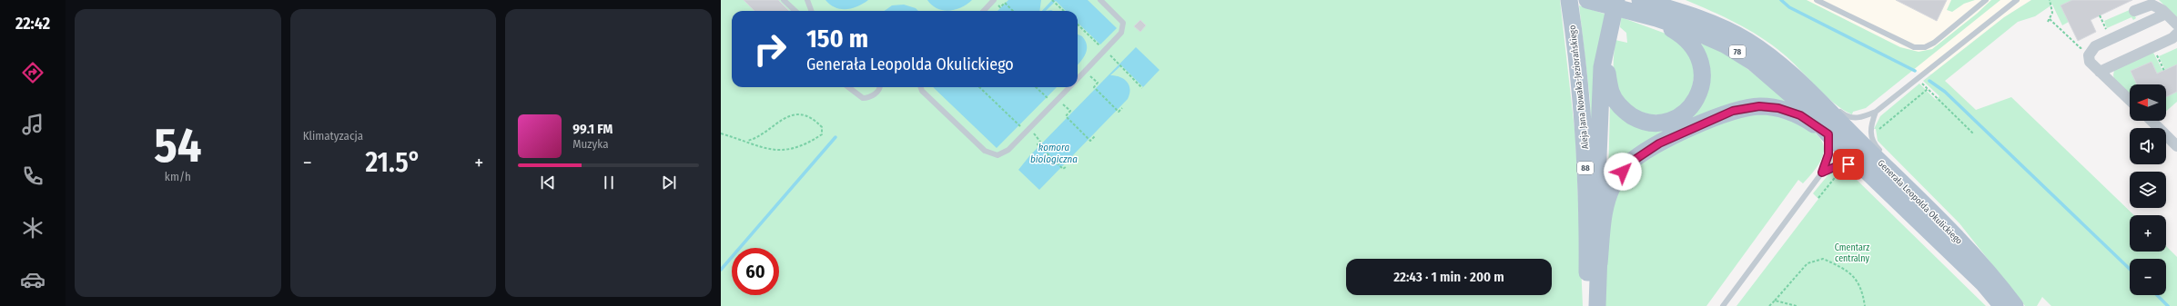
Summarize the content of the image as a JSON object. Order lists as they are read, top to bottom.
{
  "streets": {
    "main road": [
      "78",
      "Aleja Jana Nowaka-Jeziorańskiego",
      "88",
      "Generała Leopolda Okulickiego"
    ]
  },
  "crossings": [
    ["78", "Generała Leopolda Okulickiego"]
  ],
  "water": ["komora biologiczna"],
  "parks": ["Cmentarz centralny"],
  "north": "left",
  "page": {
    "tabs": "22:42",
    "tile": [
      ["54", "km/h"],
      "Klimatyzacja"
    ],
    "turn": ["150 m", "Generała Leopolda Okulickiego"],
    "map_buttons": ["+", "−"],
    "song": ["99.1 FM", "Muzyka"],
    "heat": ["−", "21.5°", "+"],
    "limit": "60",
    "trip": "22:43 · 1 min · 200 m"
  }
}
